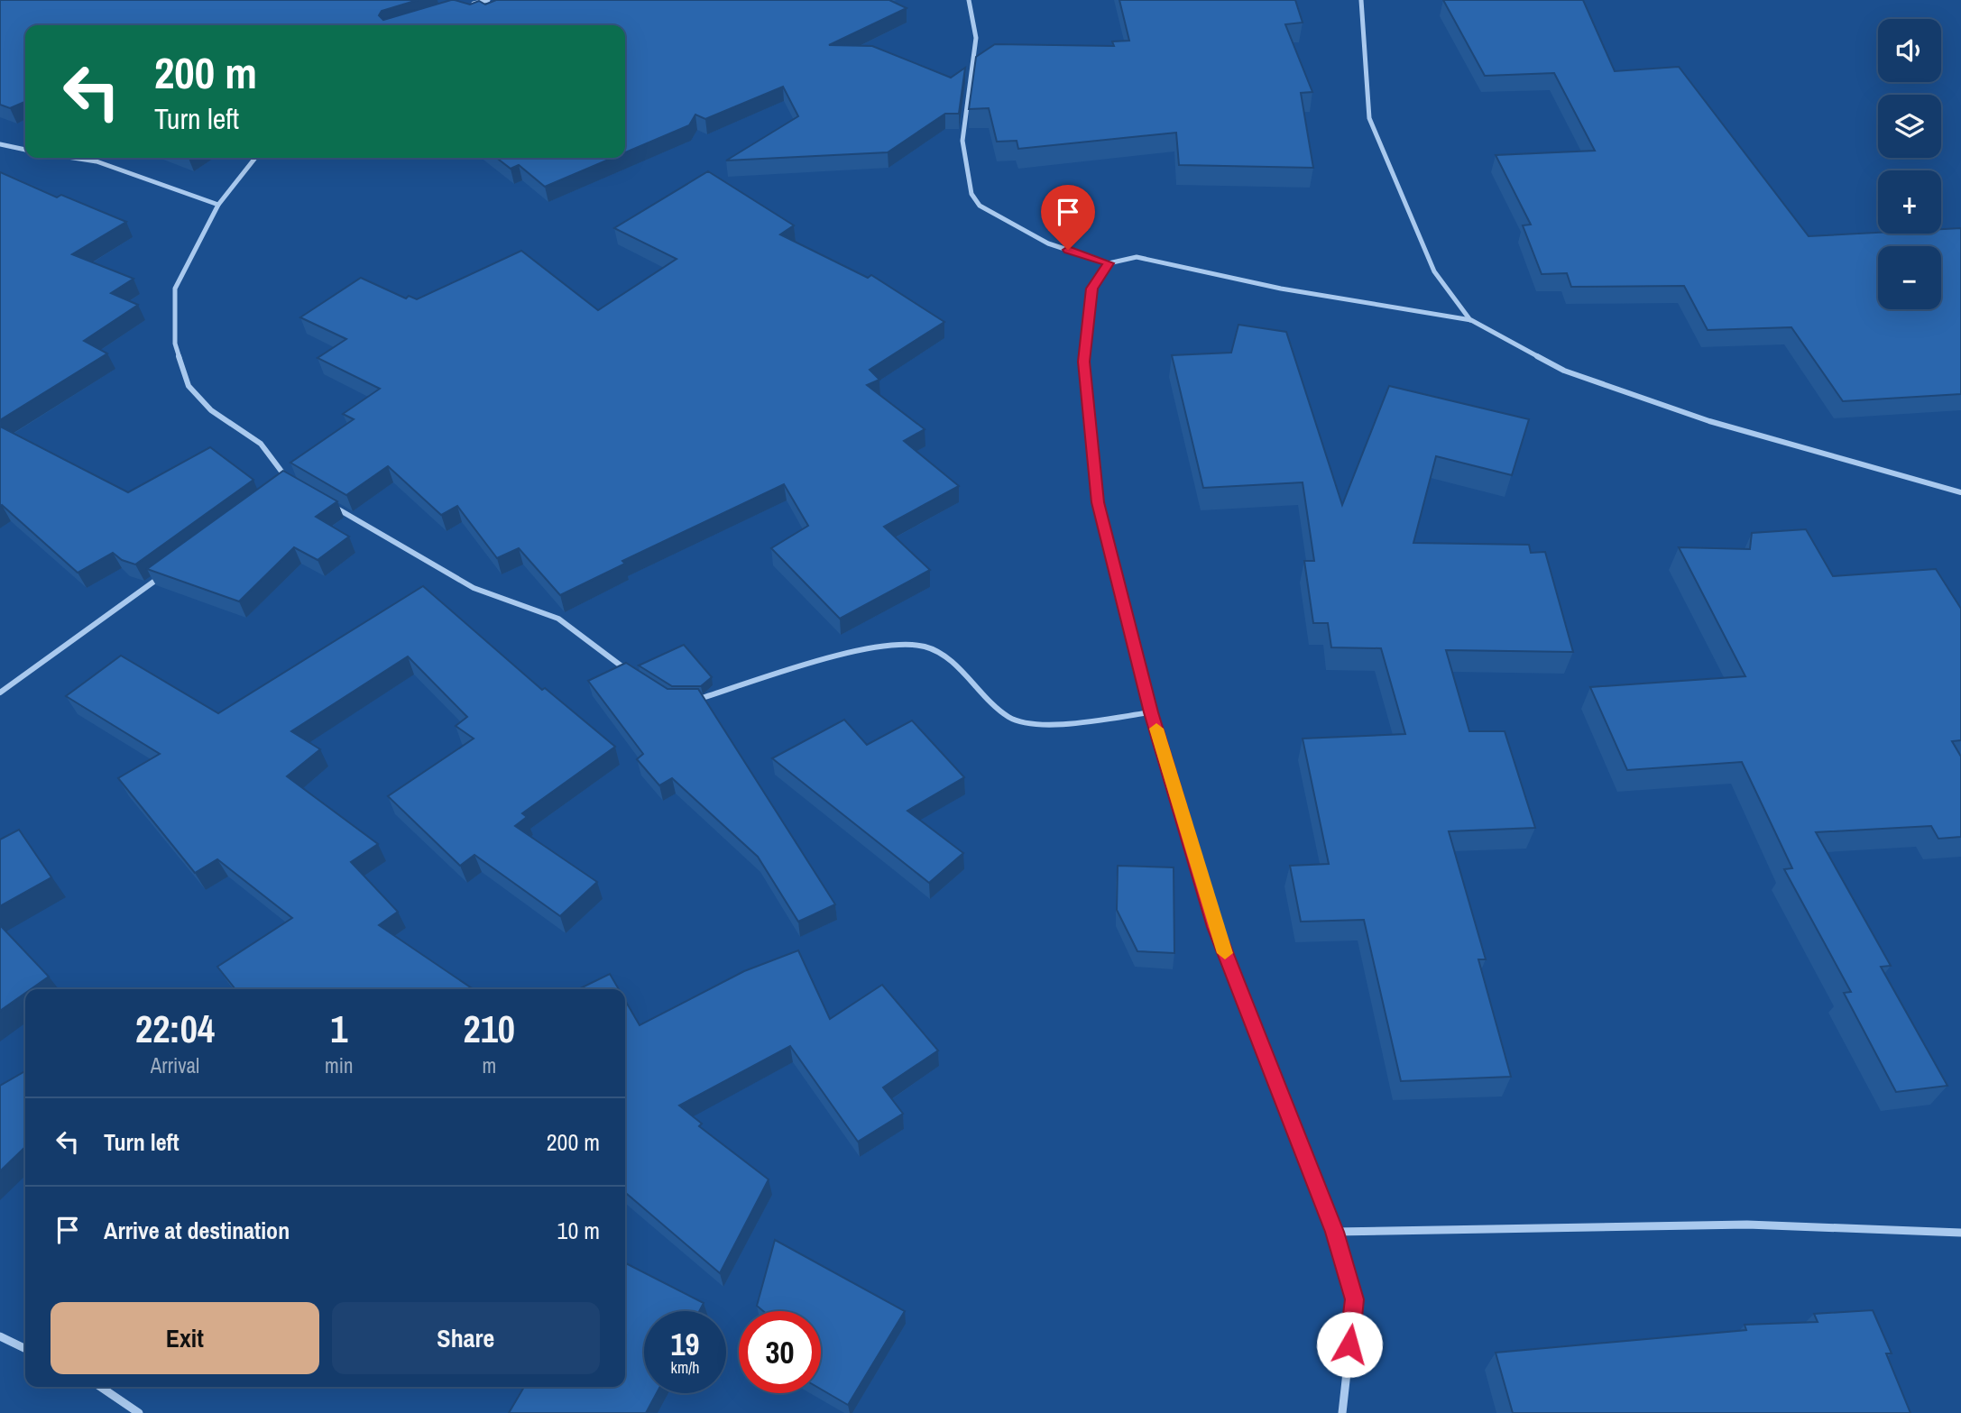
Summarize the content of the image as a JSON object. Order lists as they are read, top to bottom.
{
  "page": {
    "map_buttons": ["+", "−"],
    "turn": ["200 m", "Turn left"],
    "eta": [
      "22:04",
      "Arrival",
      "1",
      "min",
      "210",
      "m"
    ],
    "list": [
      {
        "name": "Turn left",
        "value": "200 m"
      },
      {
        "name": "Arrive at destination",
        "value": "10 m"
      }
    ],
    "buttons": ["Exit", "Share"],
    "speed": "19 km/h",
    "limit": "30"
  }
}
